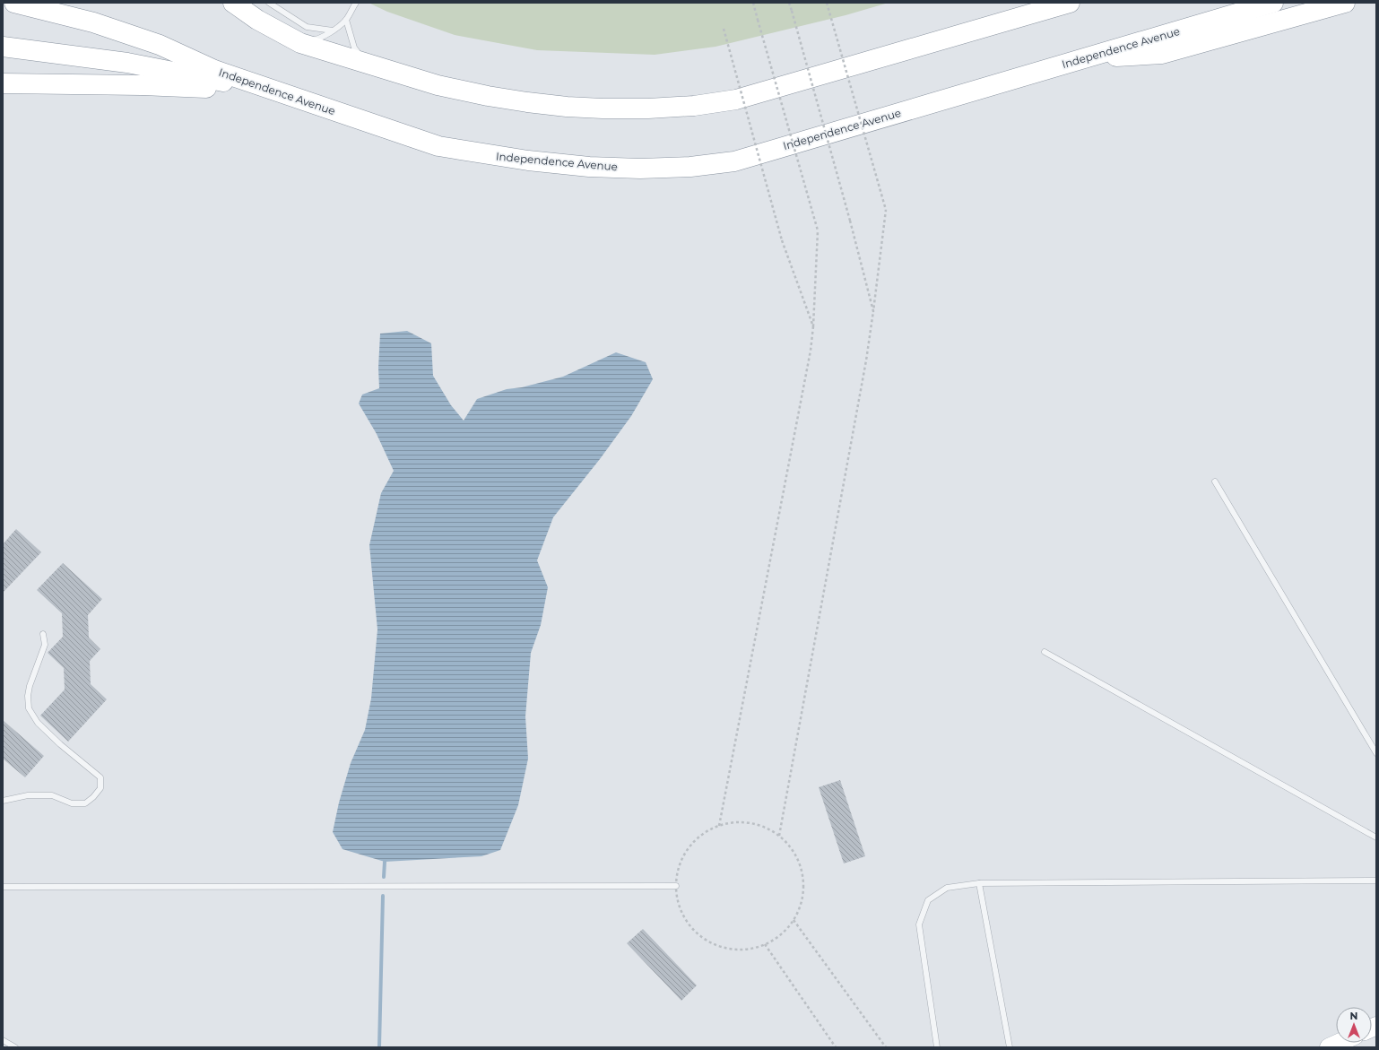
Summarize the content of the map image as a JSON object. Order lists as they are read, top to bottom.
{
  "streets": {
    "highway": ["Independence Avenue"]
  },
  "north": "top"
}
